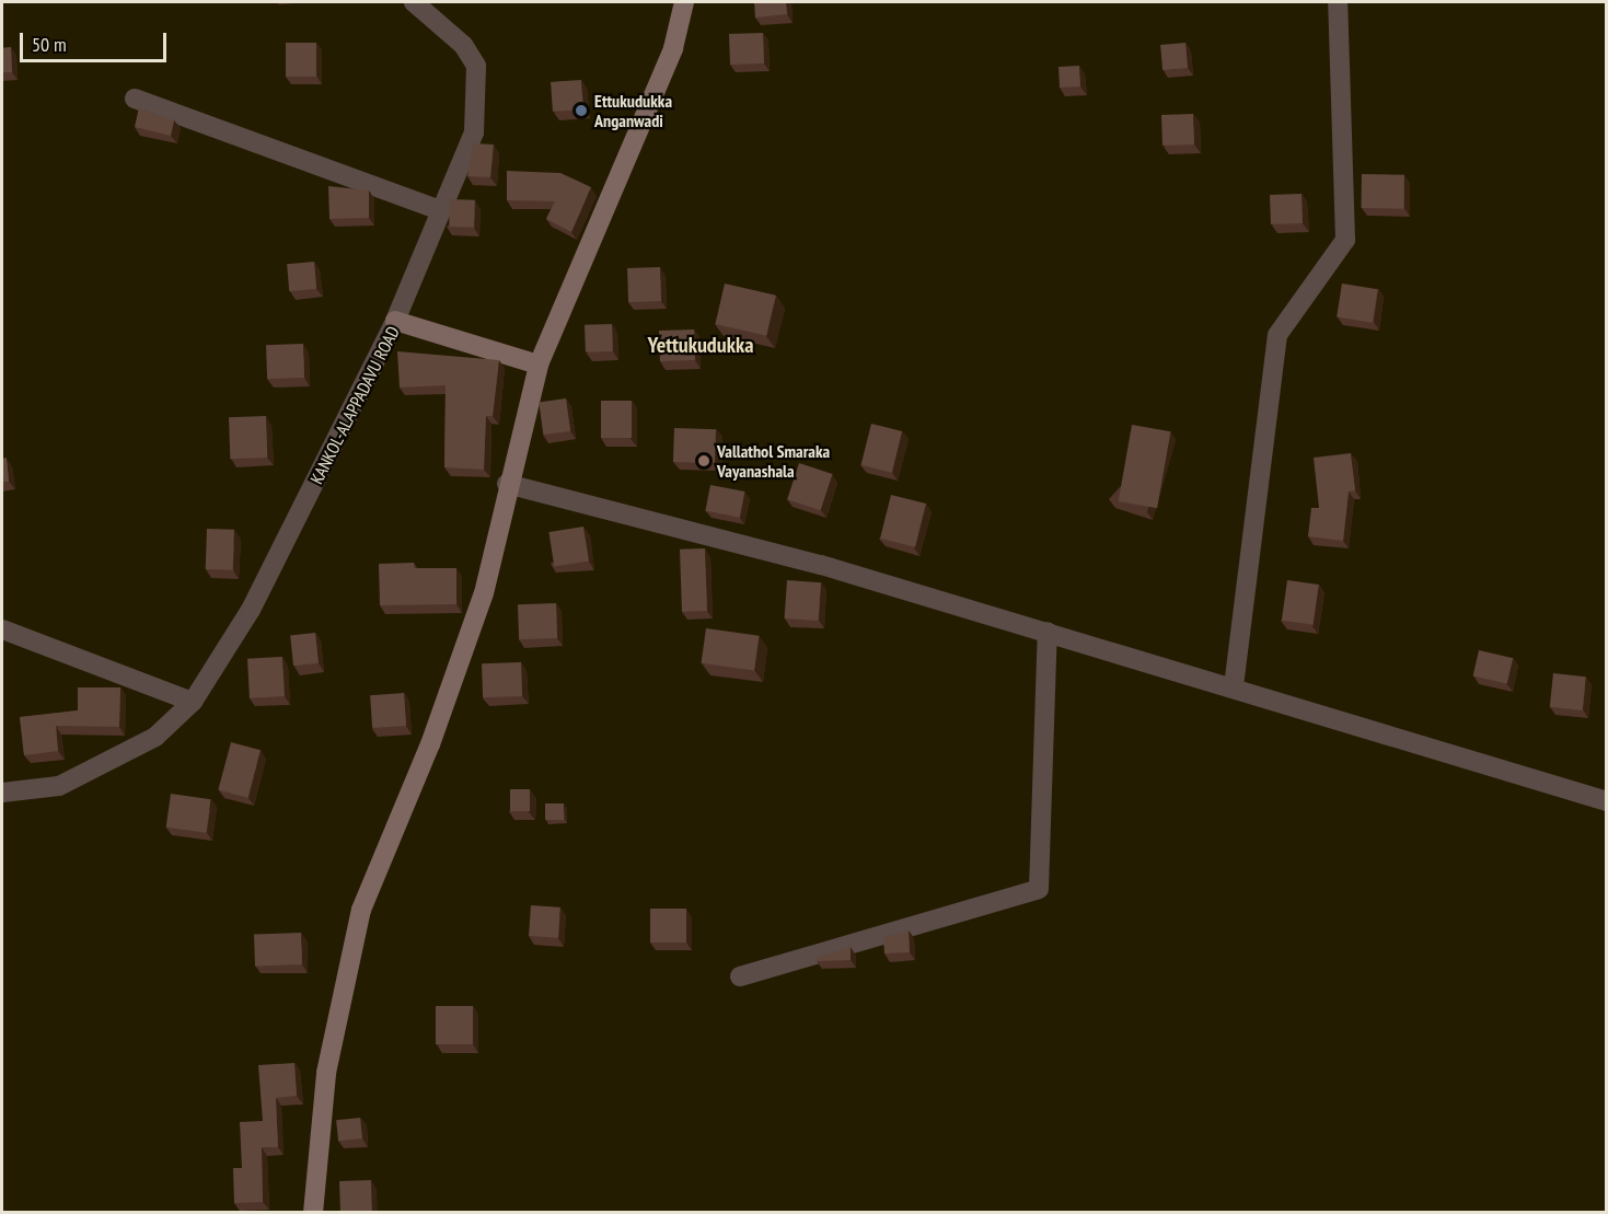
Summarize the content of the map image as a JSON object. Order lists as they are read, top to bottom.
{
  "streets": {
    "main road": ["KANKOL-ALAPPADAVU ROAD"]
  },
  "districts": ["Yettukudukka"],
  "places": ["Ettukudukka Anganwadi", "Vallathol Smaraka Vayanashala"],
  "scale_bar": "50 m"
}
